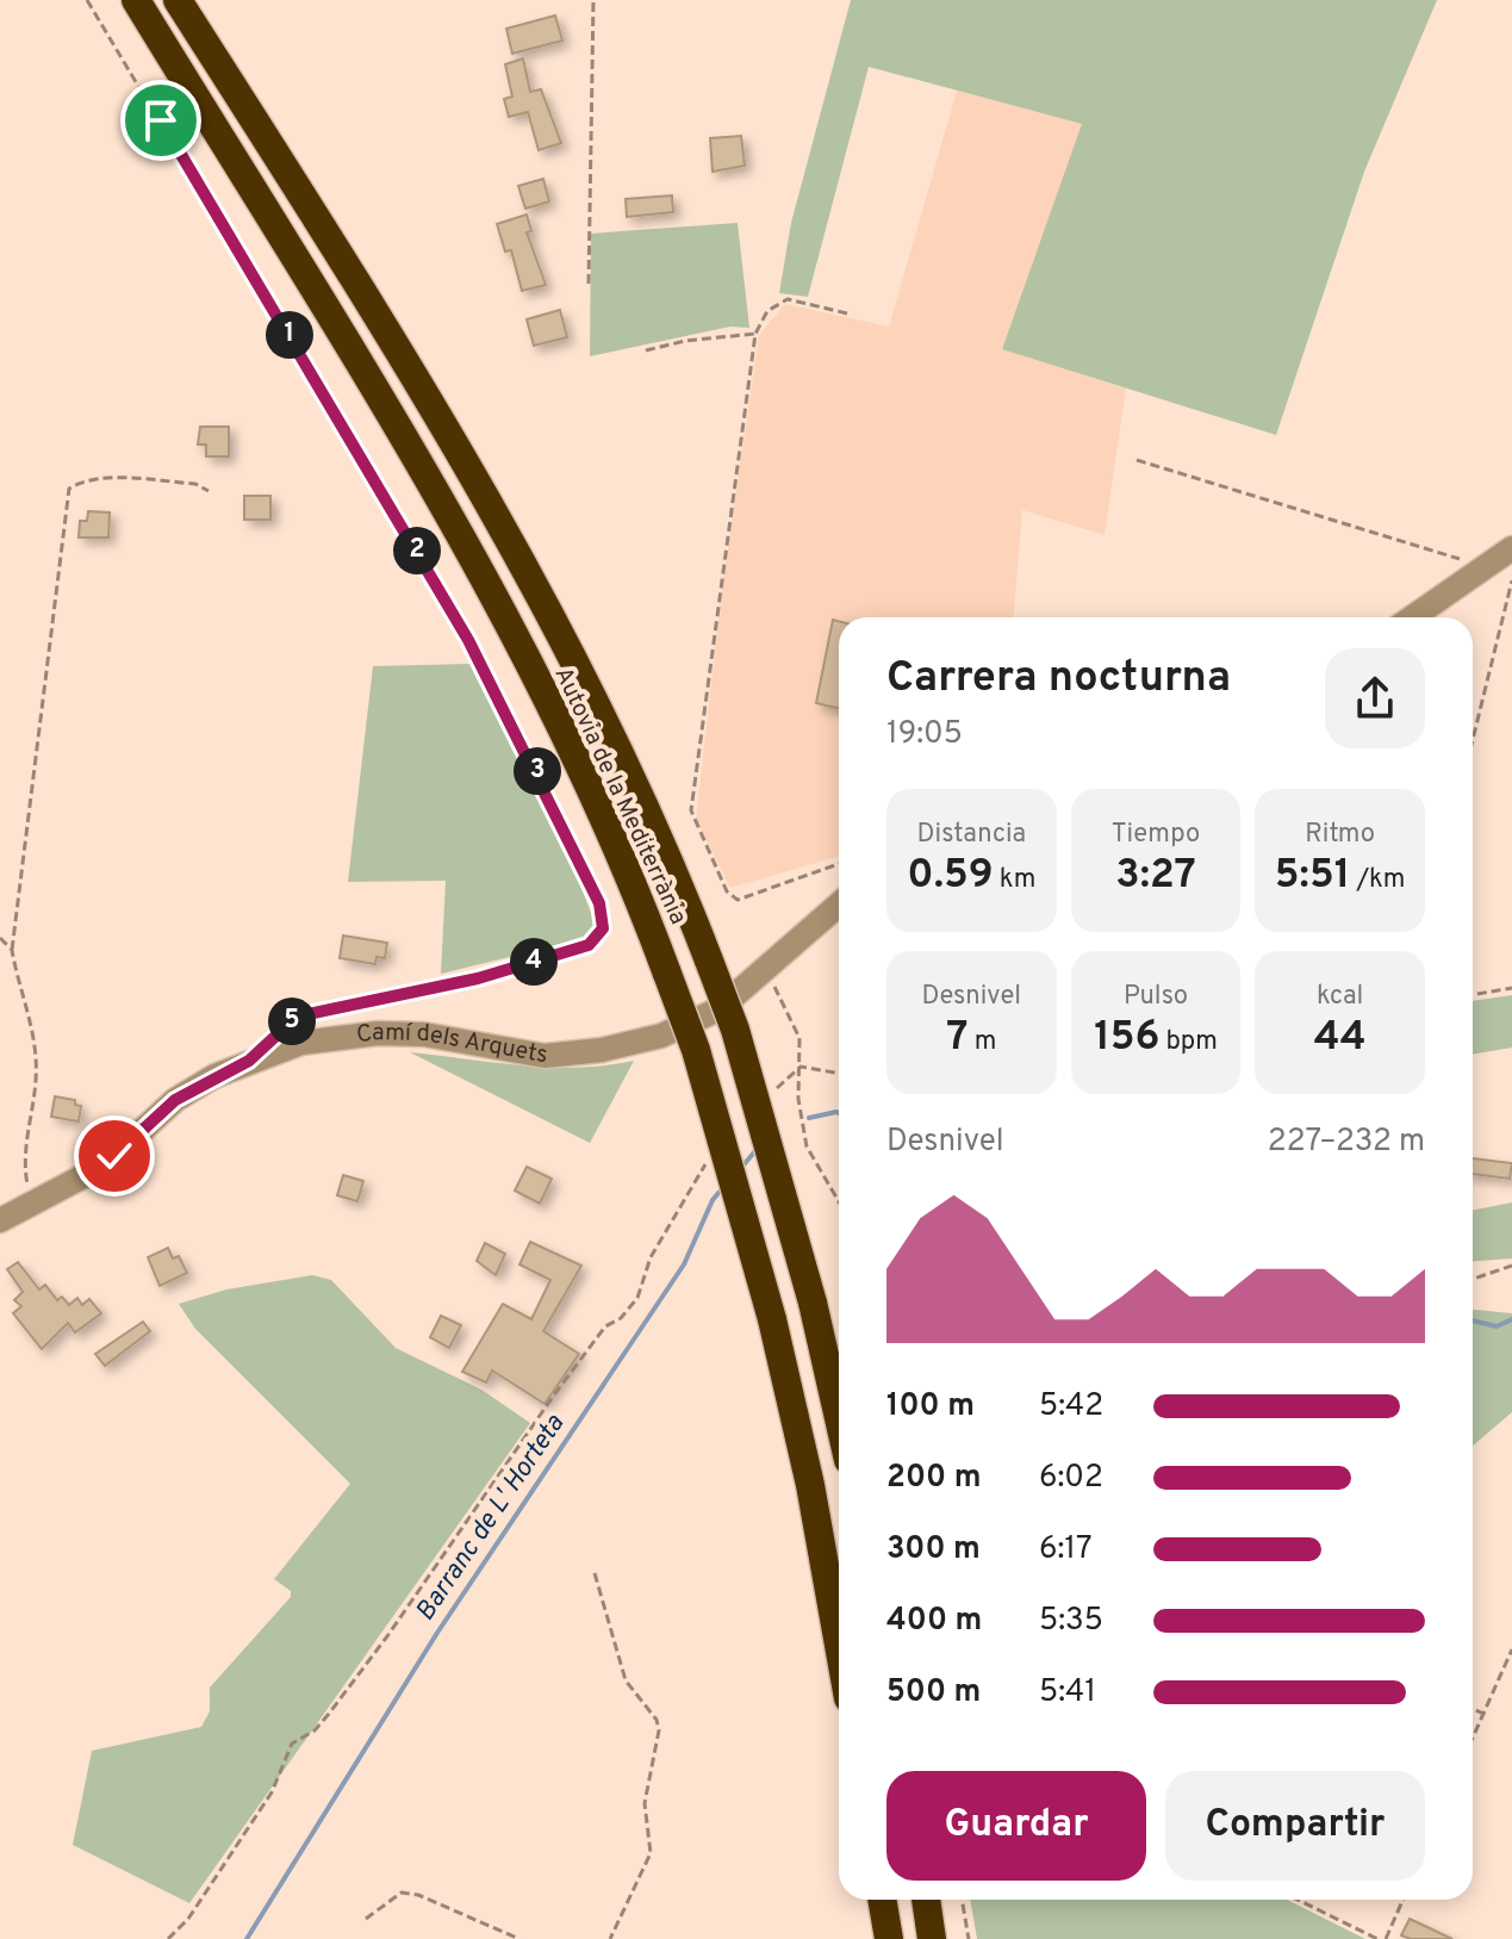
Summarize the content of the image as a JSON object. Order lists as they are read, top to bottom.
{
  "streets": {
    "highway": ["Autovia de la Mediterrània"],
    "street": ["Camí dels Arquets"]
  },
  "water": ["Barranc de L' Horteta"],
  "page": {
    "pins": [
      "1",
      "2",
      "3",
      "4",
      "5"
    ],
    "heading": ["Carrera nocturna", "19:05"],
    "stats": [
      ["Distancia", "0.59 km"],
      ["Tiempo", "3:27"],
      ["Ritmo", "5:51 /km"],
      ["Desnivel", "7 m"],
      ["Pulso", "156 bpm"],
      ["kcal", "44"]
    ],
    "chart": ["Desnivel", "227–232 m"],
    "list": [
      {
        "name": "100 m",
        "note": "5:42"
      },
      {
        "name": "200 m",
        "note": "6:02"
      },
      {
        "name": "300 m",
        "note": "6:17"
      },
      {
        "name": "400 m",
        "note": "5:35"
      },
      {
        "name": "500 m",
        "note": "5:41"
      }
    ],
    "buttons": ["Guardar", "Compartir"]
  }
}
